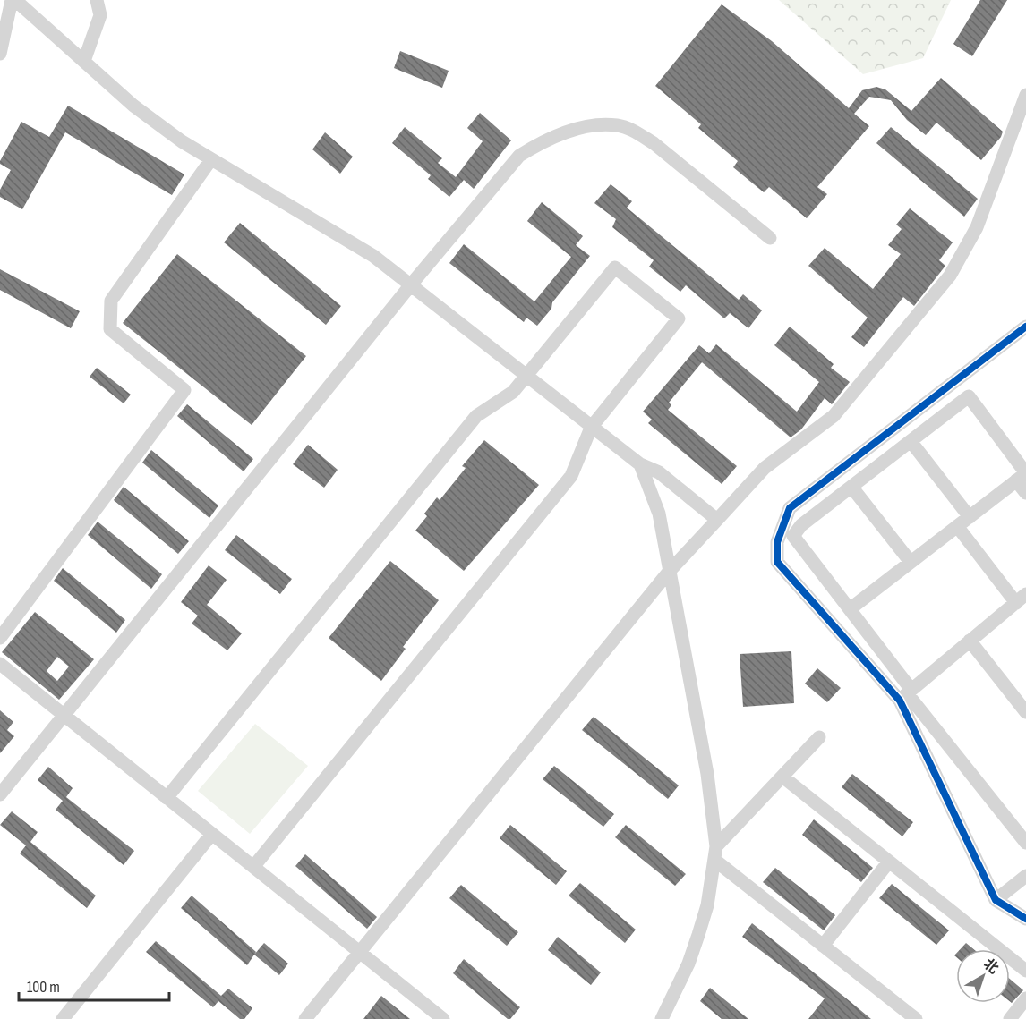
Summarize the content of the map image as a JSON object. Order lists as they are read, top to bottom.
{
  "scale_bar": "100 m",
  "north": "top right"
}
